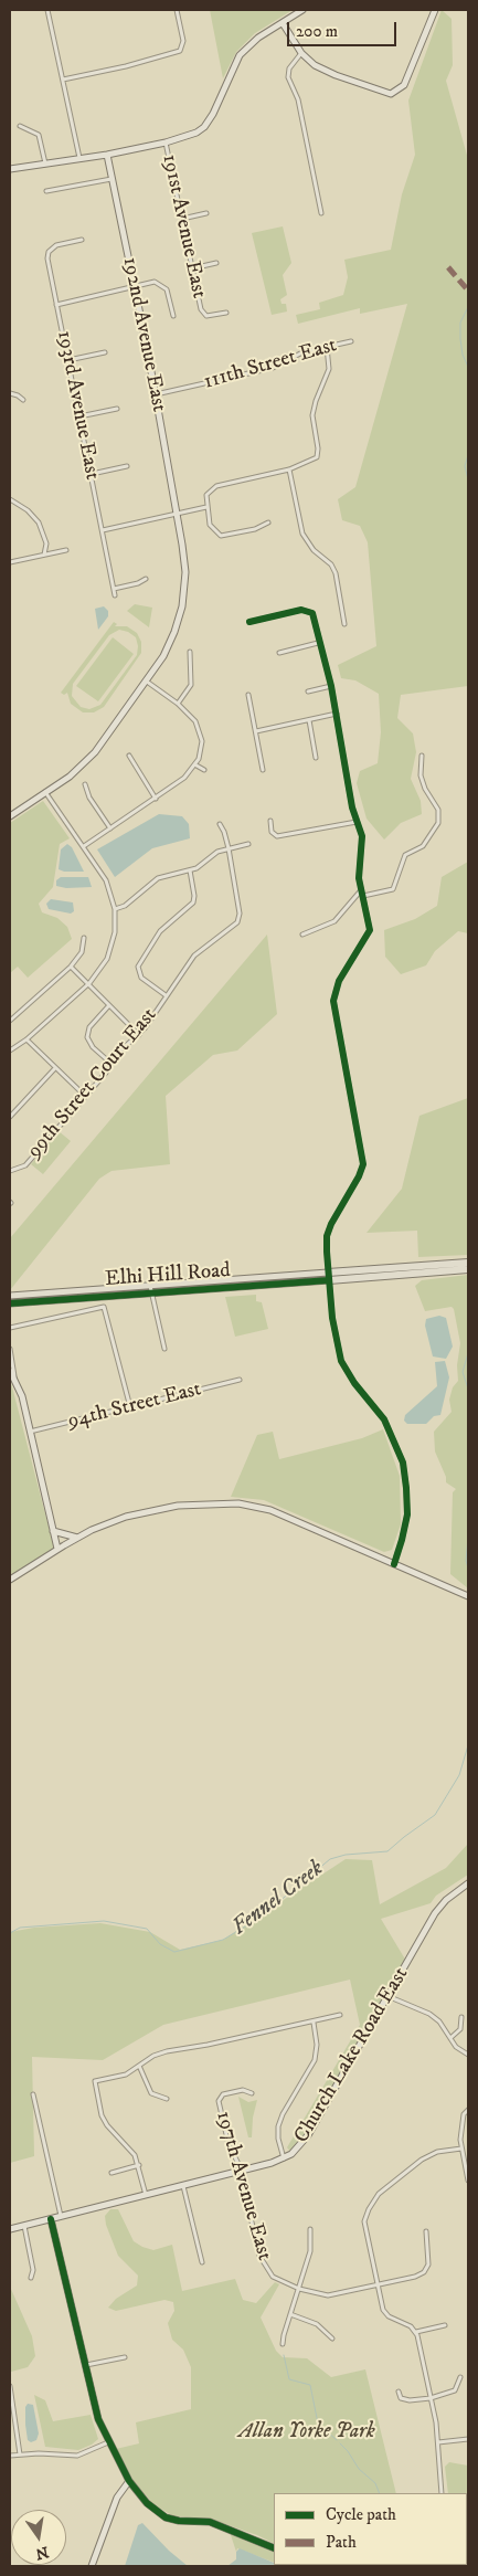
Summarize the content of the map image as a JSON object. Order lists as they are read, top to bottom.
{
  "streets": {
    "highway": ["Elhi Hill Road"],
    "street": [
      "191st Avenue East",
      "192nd Avenue East",
      "111th Street East",
      "193rd Avenue East",
      "99th Street Court East",
      "94th Street East",
      "Church Lake Road East",
      "197th Avenue East"
    ]
  },
  "crossings": [
    ["192nd Avenue East", "111th Street East"],
    ["Church Lake Road East", "197th Avenue East"]
  ],
  "water": ["Fennel Creek"],
  "parks": ["Allan Yorke Park"],
  "legend": ["Cycle path", "Path"],
  "scale_bar": "200 m",
  "north": "bottom"
}
